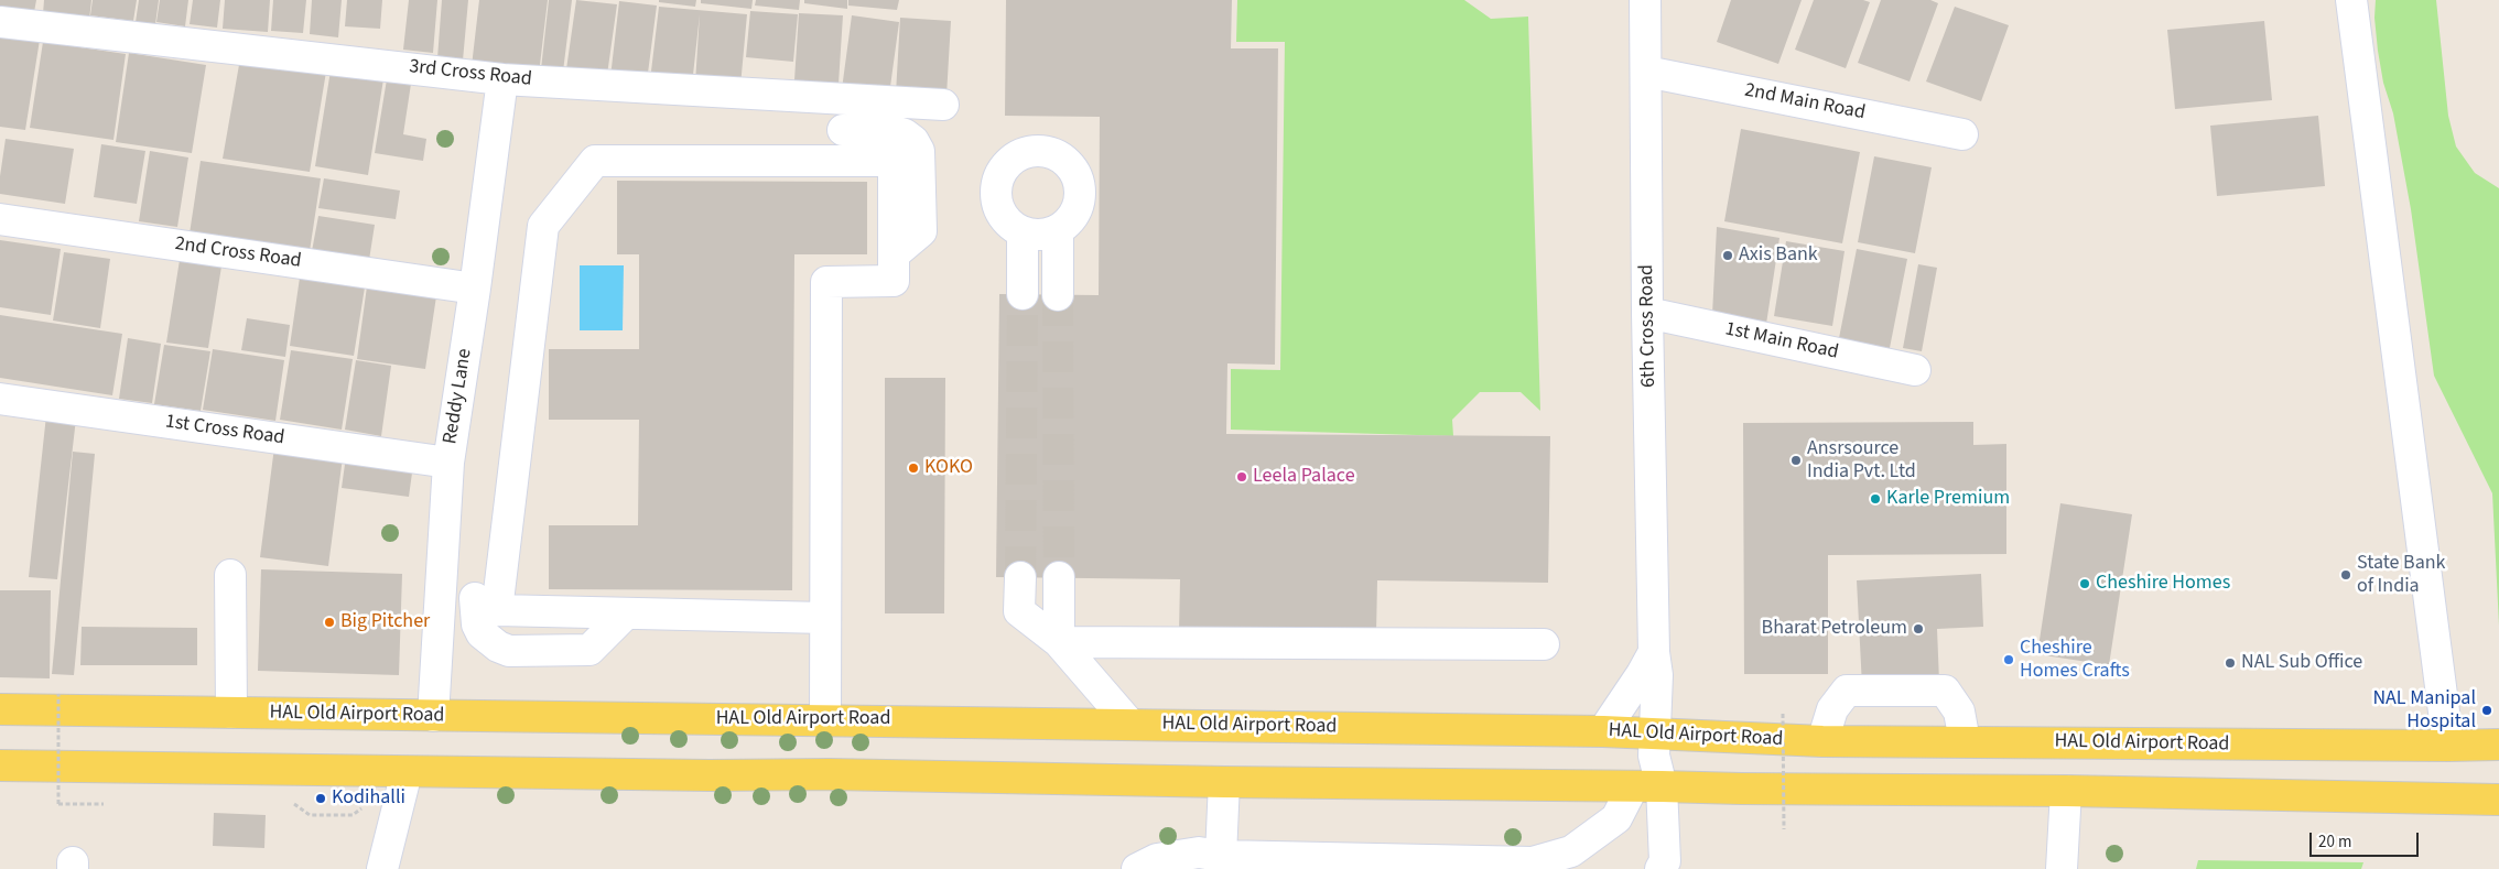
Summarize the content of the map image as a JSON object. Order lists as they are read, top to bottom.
{
  "streets": {
    "main road": ["HAL Old Airport Road"],
    "street": [
      "3rd Cross Road",
      "2nd Main Road",
      "2nd Cross Road",
      "6th Cross Road",
      "1st Main Road",
      "Reddy Lane",
      "1st Cross Road"
    ]
  },
  "crossings": [
    ["3rd Cross Road", "Reddy Lane"],
    ["2nd Main Road", "6th Cross Road"],
    ["2nd Cross Road", "Reddy Lane"],
    ["6th Cross Road", "1st Main Road"],
    ["6th Cross Road", "HAL Old Airport Road"],
    ["Reddy Lane", "1st Cross Road"],
    ["Reddy Lane", "HAL Old Airport Road"]
  ],
  "places": [
    "Axis Bank",
    "Ansrsource India Pvt. Ltd",
    "KOKO",
    "Leela Palace",
    "Karle Premium",
    "State Bank of India",
    "Cheshire Homes",
    "Big Pitcher",
    "Bharat Petroleum",
    "Cheshire Homes Crafts",
    "NAL Sub Office",
    "NAL Manipal Hospital",
    "Kodihalli"
  ],
  "scale_bar": "20 m"
}
